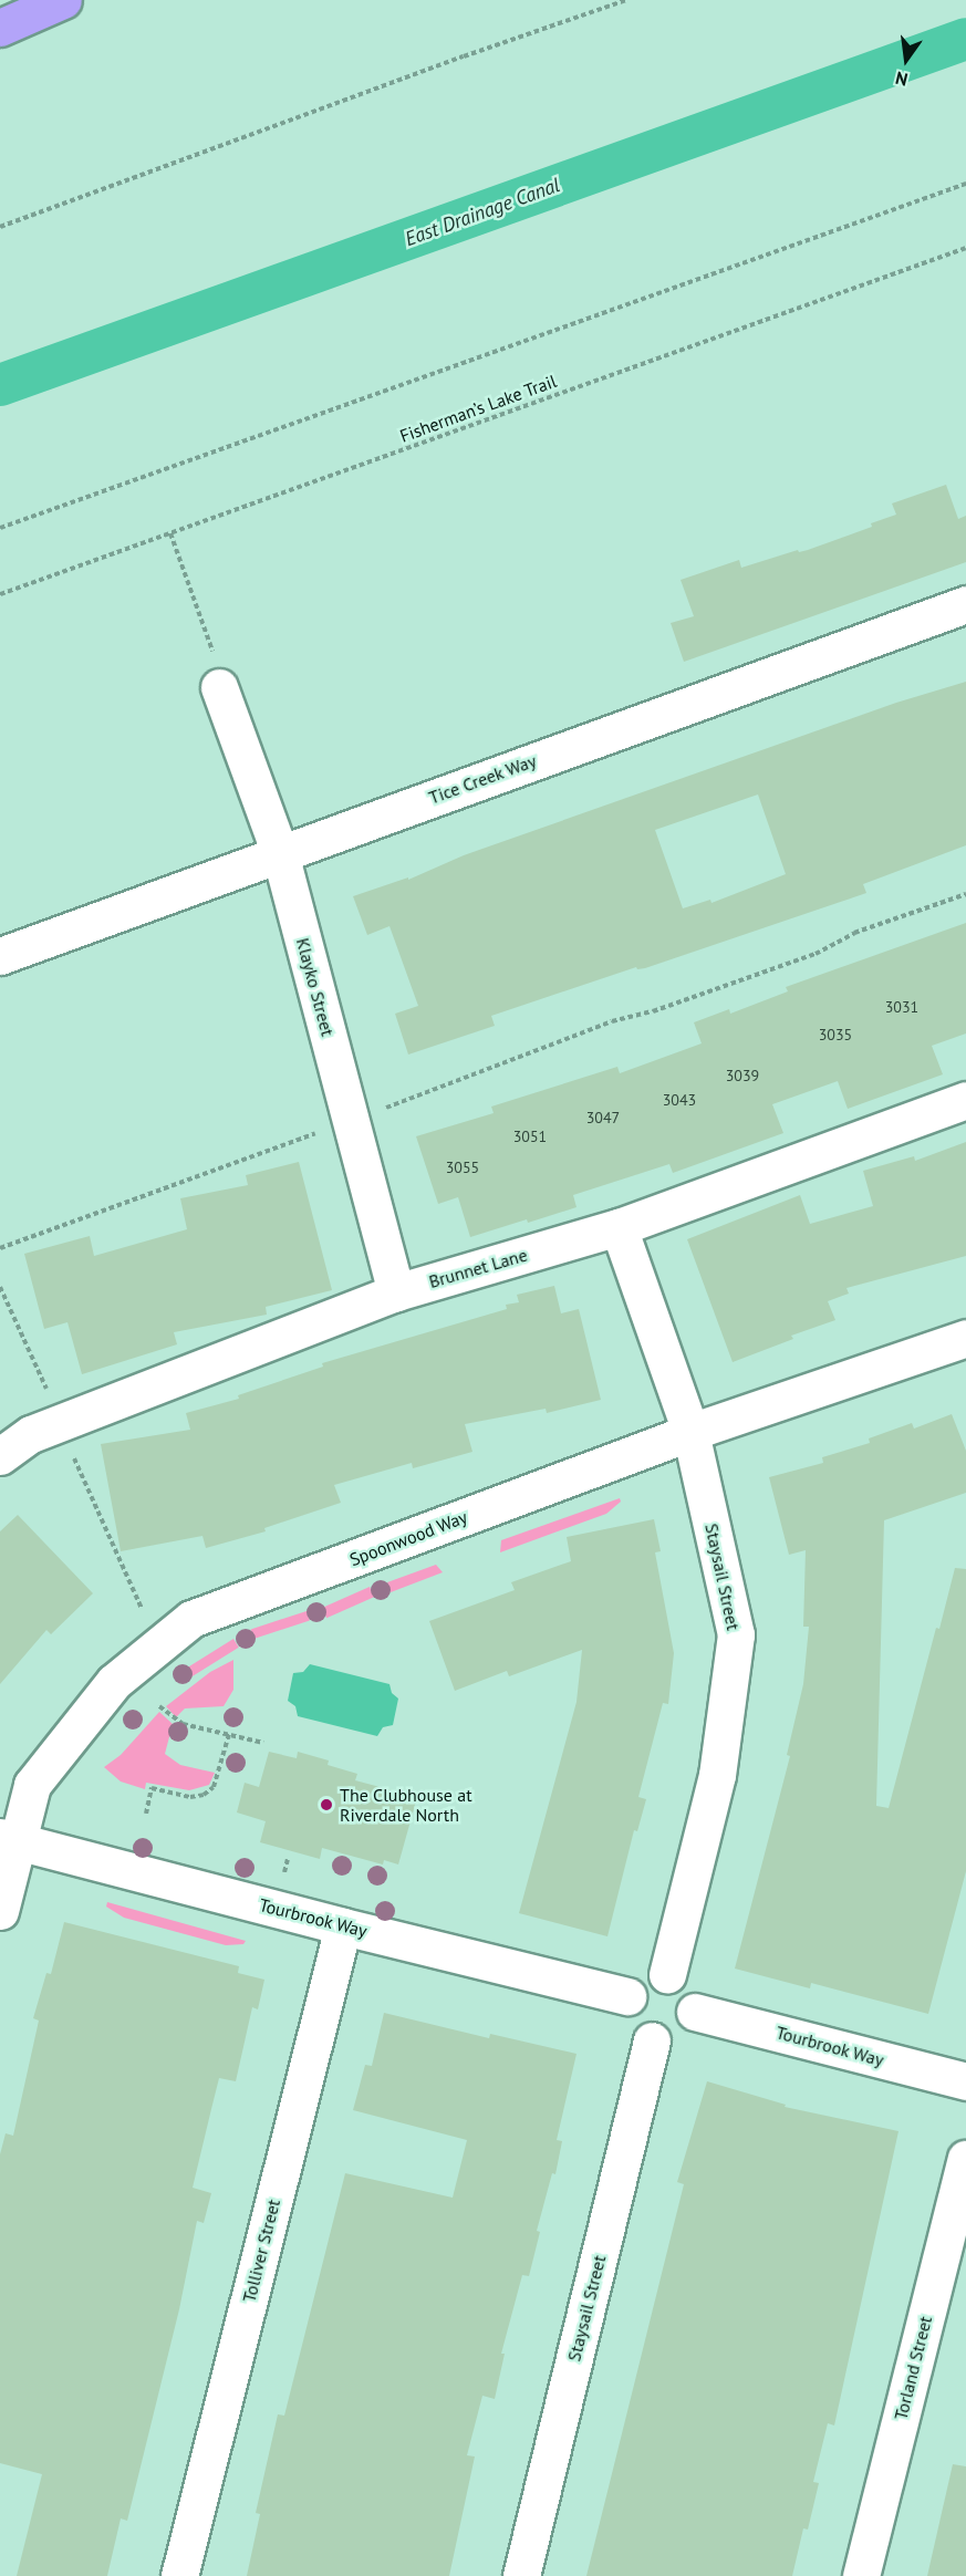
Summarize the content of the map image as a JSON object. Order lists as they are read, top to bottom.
{
  "streets": {
    "street": [
      "Tice Creek Way",
      "Klayko Street",
      "Brunnet Lane",
      "Spoonwood Way",
      "Staysail Street",
      "Tourbrook Way",
      "Tolliver Street",
      "Torland Street"
    ],
    "path": ["Fisherman’s Lake Trail"]
  },
  "crossings": [
    ["Tice Creek Way", "Klayko Street"],
    ["Klayko Street", "Brunnet Lane"],
    ["Brunnet Lane", "Staysail Street"],
    ["Spoonwood Way", "Staysail Street"],
    ["Spoonwood Way", "Tourbrook Way"],
    ["Staysail Street", "Tourbrook Way"],
    ["Tourbrook Way", "Tolliver Street"]
  ],
  "water": ["East Drainage Canal"],
  "places": ["The Clubhouse at Riverdale North"],
  "house_numbers": [
    "3031",
    "3035",
    "3039",
    "3043",
    "3047",
    "3051",
    "3055"
  ],
  "north": "bottom"
}
